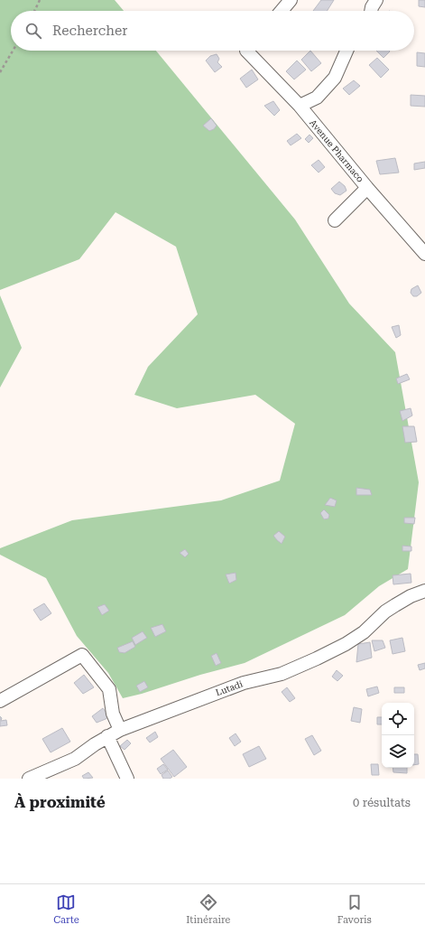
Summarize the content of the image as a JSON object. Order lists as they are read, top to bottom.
{
  "streets": {
    "street": ["Avenue Pharmaco", "Lutadi"]
  },
  "page": {
    "search": "Rechercher",
    "heading": ["À proximité", "0 résultats"],
    "nav": ["Carte", "Itinéraire", "Favoris"]
  }
}
